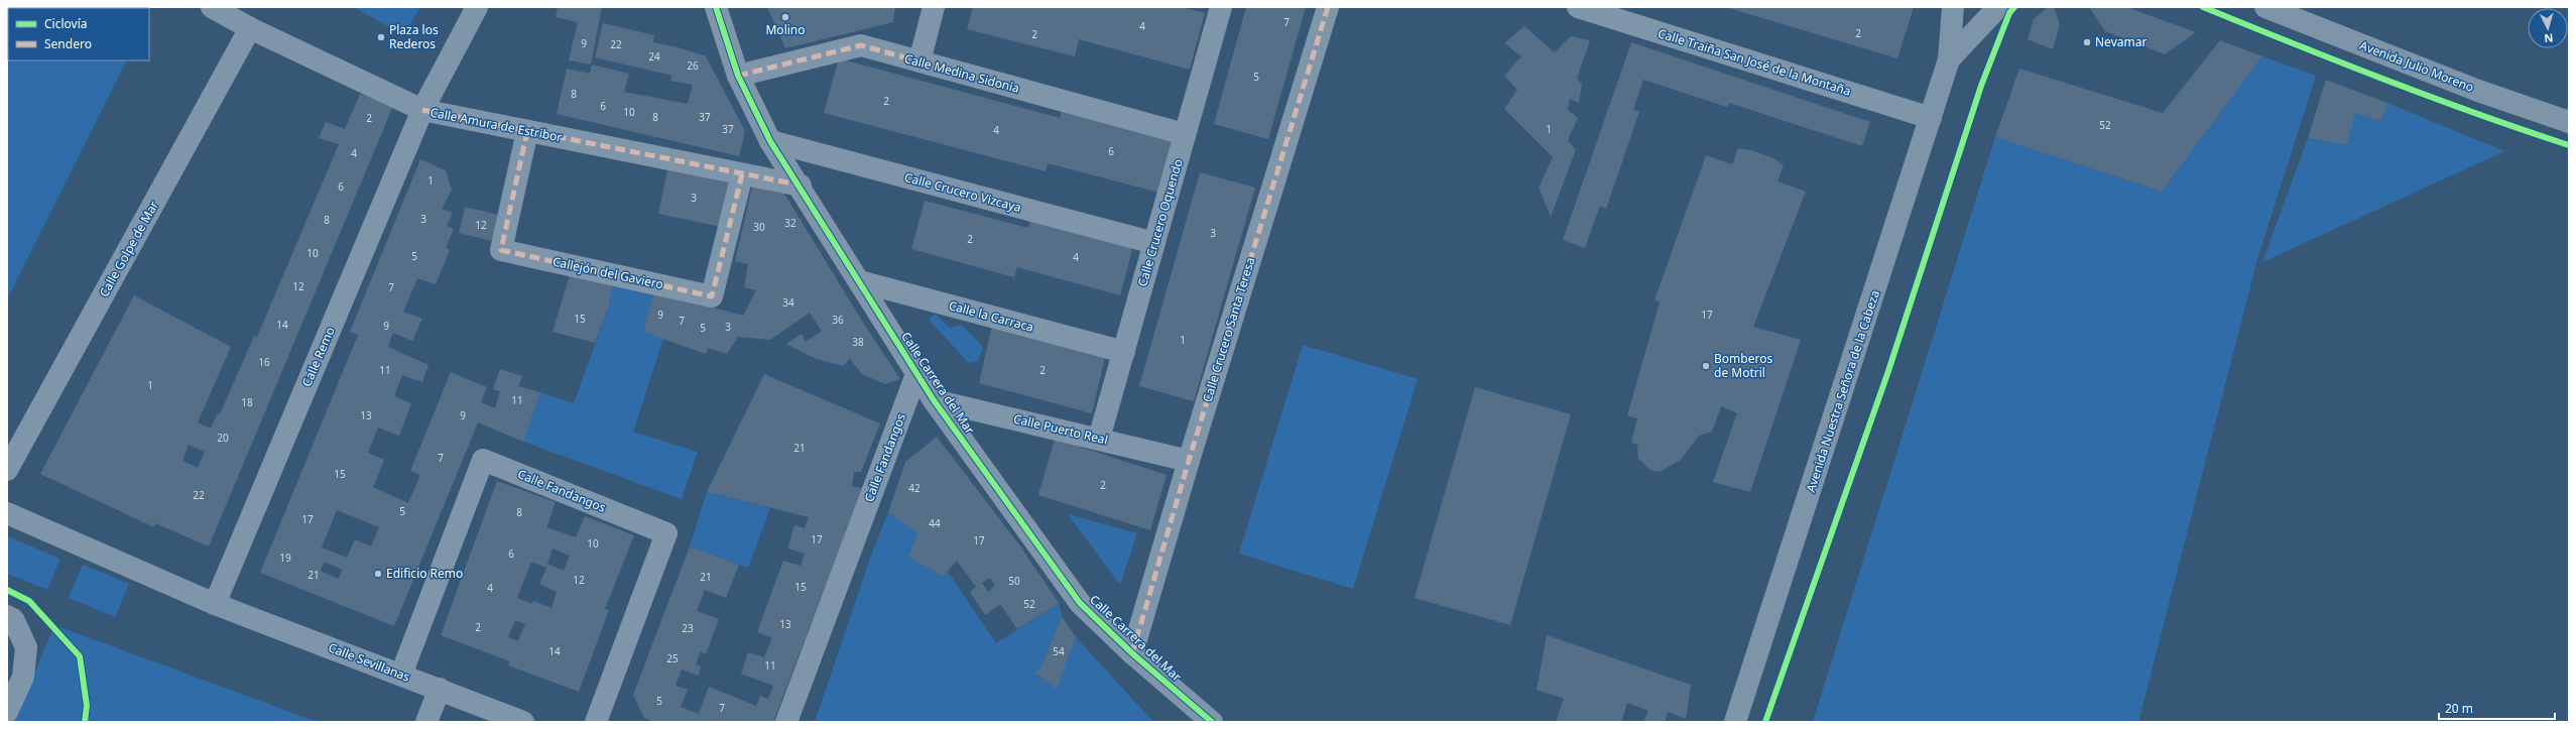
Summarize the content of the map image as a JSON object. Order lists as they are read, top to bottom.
{
  "streets": {
    "highway": ["Avenida Julio Moreno", "Avenida Nuestra Señora de la Cabeza"],
    "street": [
      "Calle Traiña San José de la Montaña",
      "Calle Medina Sidonia",
      "Calle Amura de Estribor",
      "Calle Crucero Vizcaya",
      "Calle Crucero Oquendo",
      "Calle Golpe de Mar",
      "Callejón del Gaviero",
      "Calle la Carraca",
      "Calle Crucero Santa Teresa",
      "Calle Remo",
      "Calle Carrera del Mar",
      "Calle Puerto Real",
      "Calle Fandangos",
      "Calle Sevillanas"
    ]
  },
  "crossings": [
    ["Calle Traiña San José de la Montaña", "Avenida Nuestra Señora de la Cabeza"],
    ["Calle Medina Sidonia", "Calle Crucero Oquendo"],
    ["Calle Medina Sidonia", "Calle Carrera del Mar"],
    ["Calle Amura de Estribor", "Calle Golpe de Mar"],
    ["Calle Amura de Estribor", "Callejón del Gaviero"],
    ["Calle Amura de Estribor", "Calle Remo"],
    ["Calle Amura de Estribor", "Calle Carrera del Mar"],
    ["Calle Crucero Vizcaya", "Calle Crucero Oquendo"],
    ["Calle Crucero Vizcaya", "Calle Carrera del Mar"],
    ["Calle Crucero Oquendo", "Calle la Carraca"],
    ["Calle Crucero Oquendo", "Calle Puerto Real"],
    ["Calle la Carraca", "Calle Carrera del Mar"],
    ["Calle Crucero Santa Teresa", "Calle Carrera del Mar"],
    ["Calle Crucero Santa Teresa", "Calle Puerto Real"],
    ["Calle Remo", "Calle Sevillanas"],
    ["Calle Carrera del Mar", "Calle Puerto Real"],
    ["Calle Carrera del Mar", "Calle Fandangos"],
    ["Calle Fandangos", "Calle Sevillanas"]
  ],
  "places": [
    "Molino",
    "Plaza los Rederos",
    "Nevamar",
    "Bomberos de Motril",
    "Edificio Remo"
  ],
  "house_numbers": [
    "7",
    "4",
    "2",
    "2",
    "9",
    "22",
    "24",
    "26",
    "5",
    "8",
    "2",
    "6",
    "10",
    "8",
    "37",
    "2",
    "52",
    "37",
    "1",
    "4",
    "6",
    "4",
    "1",
    "6",
    "3",
    "3",
    "8",
    "32",
    "12",
    "30",
    "3",
    "2",
    "10",
    "5",
    "4",
    "12",
    "7",
    "34",
    "9",
    "17",
    "15",
    "36",
    "7",
    "14",
    "9",
    "3",
    "5",
    "1",
    "38",
    "16",
    "11",
    "2",
    "1",
    "11",
    "18",
    "13",
    "9",
    "20",
    "21",
    "7",
    "15",
    "2",
    "42",
    "22",
    "5",
    "8",
    "17",
    "44",
    "17",
    "17",
    "10",
    "6",
    "19",
    "21",
    "21",
    "12",
    "50",
    "15",
    "4",
    "52",
    "13",
    "2",
    "23",
    "14",
    "54",
    "25",
    "11",
    "5",
    "7"
  ],
  "legend": ["Ciclovía", "Sendero"],
  "scale_bar": "20 m",
  "north": "bottom"
}
